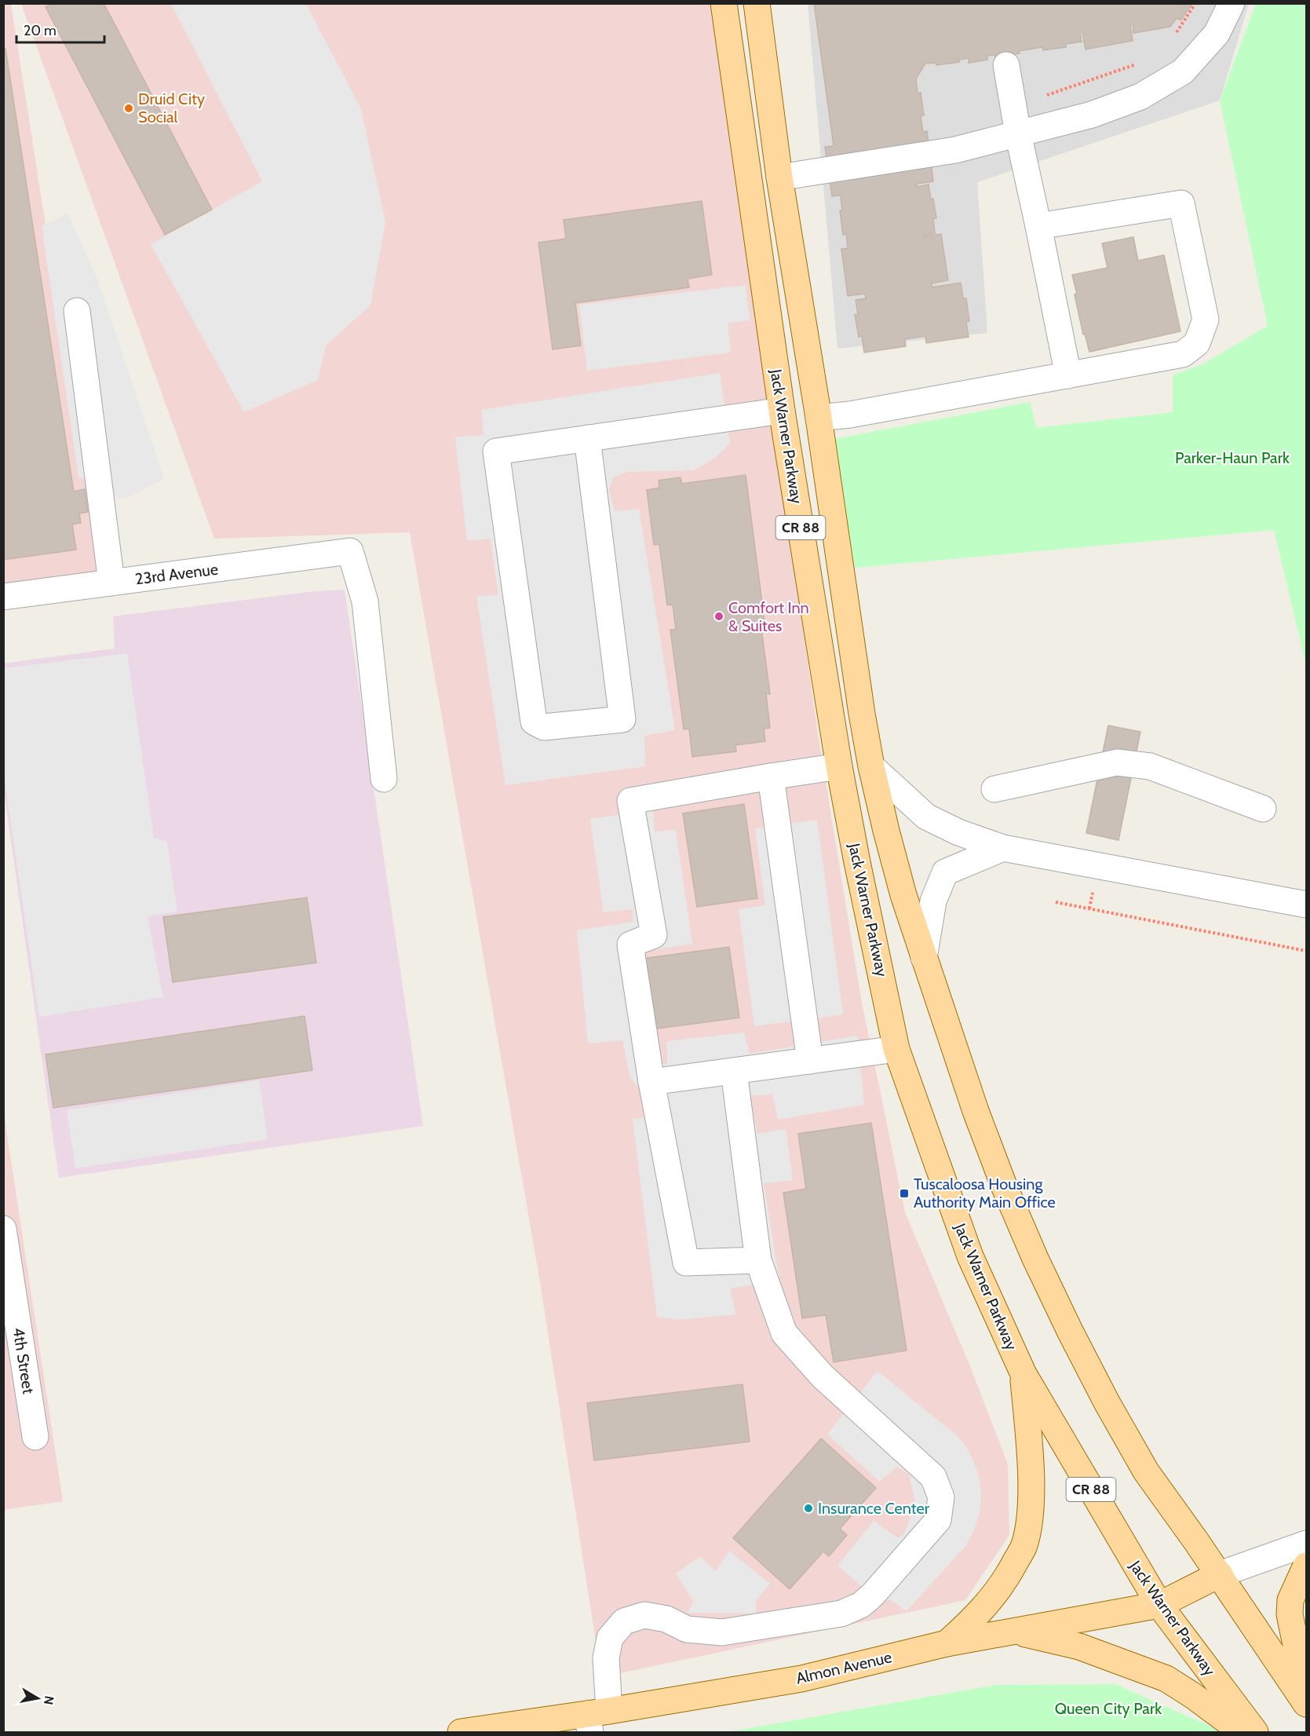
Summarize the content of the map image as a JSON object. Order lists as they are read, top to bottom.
{
  "streets": {
    "main road": ["Jack Warner Parkway", "CR 88", "Almon Avenue"],
    "street": ["23rd Avenue", "4th Street"]
  },
  "crossings": [
    ["Jack Warner Parkway", "Almon Avenue"]
  ],
  "parks": ["Parker-Haun Park", "Queen City Park"],
  "places": {
    "other": ["Druid City Social", "Comfort Inn & Suites", "Insurance Center"],
    "transit": ["Tuscaloosa Housing Authority Main Office"]
  },
  "scale_bar": "20 m",
  "north": "right"
}
